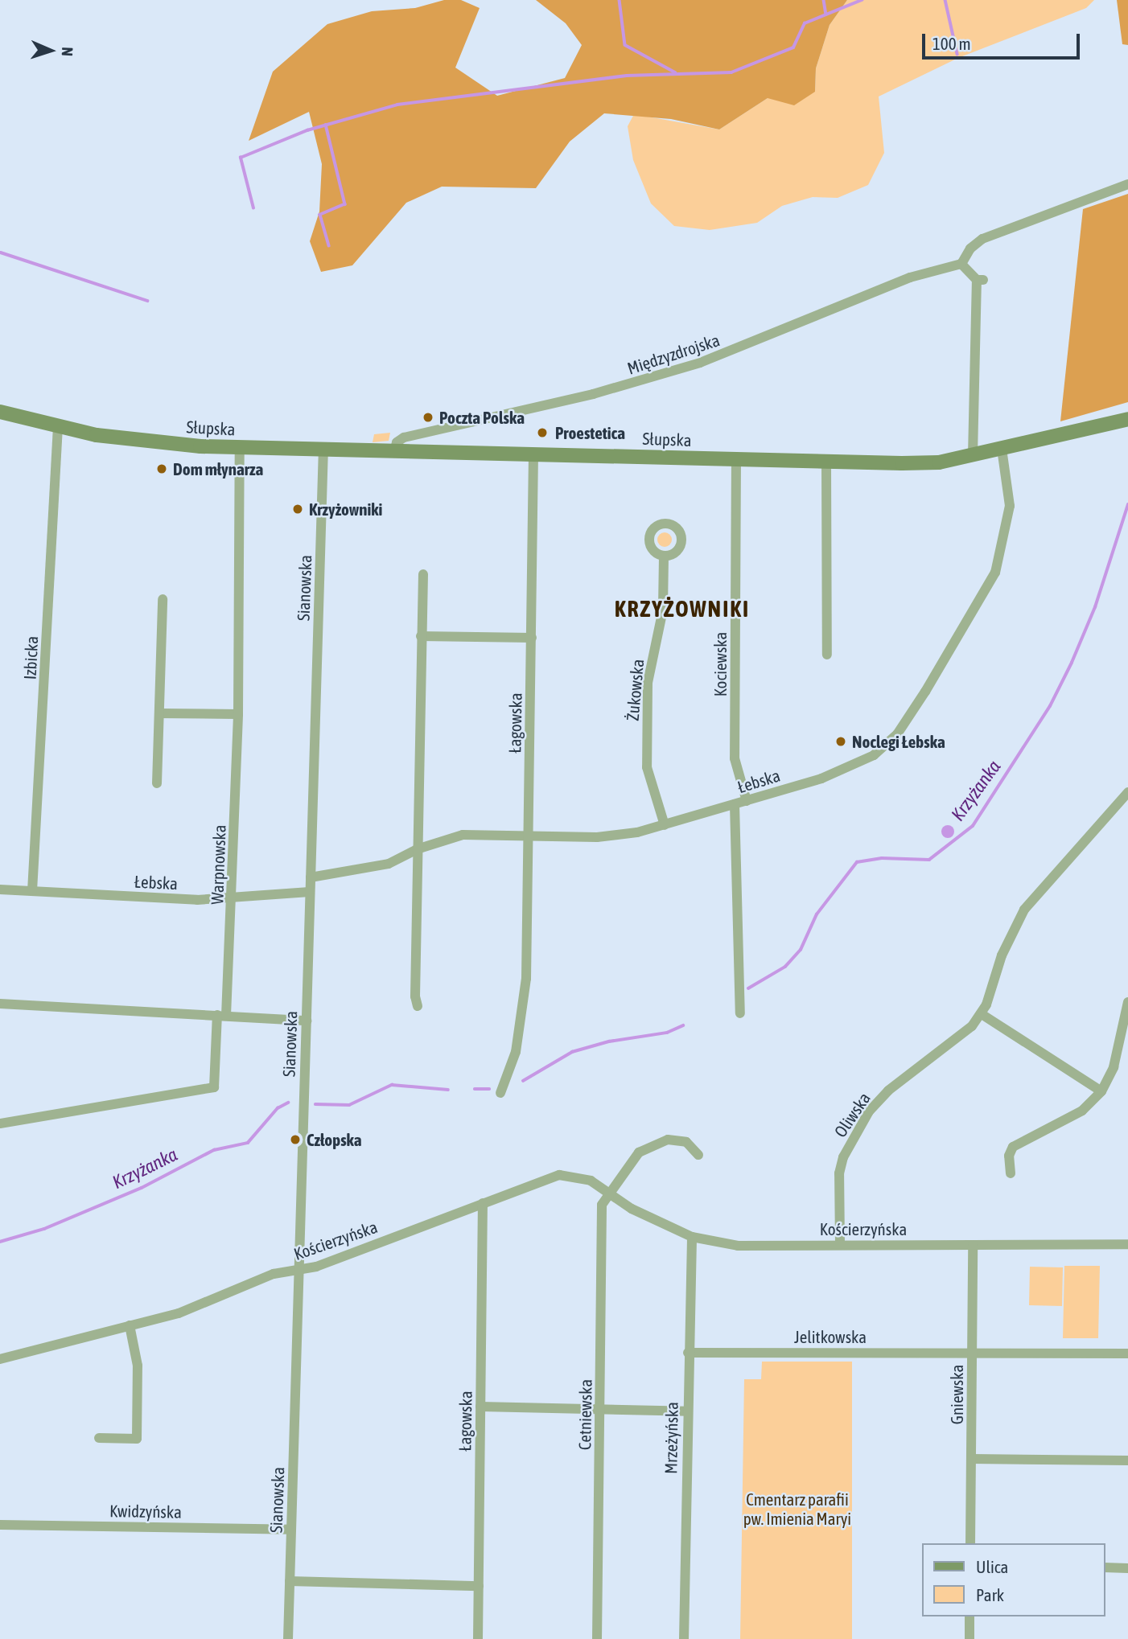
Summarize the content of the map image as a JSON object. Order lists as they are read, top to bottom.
{
  "streets": {
    "street": [
      "Międzyzdrojska",
      "Słupska",
      "Sianowska",
      "Izbicka",
      "Kociewska",
      "Żukowska",
      "Łagowska",
      "Łebska",
      "Warpnowska",
      "Oliwska",
      "Kościerzyńska",
      "Jelitkowska",
      "Gniewska",
      "Cetniewska",
      "Mrzeżyńska",
      "Kwidzyńska"
    ]
  },
  "crossings": [
    ["Międzyzdrojska", "Słupska"],
    ["Słupska", "Sianowska"],
    ["Słupska", "Izbicka"],
    ["Słupska", "Kociewska"],
    ["Słupska", "Łagowska"],
    ["Słupska", "Łebska"],
    ["Słupska", "Warpnowska"],
    ["Sianowska", "Łebska"],
    ["Sianowska", "Kościerzyńska"],
    ["Sianowska", "Kwidzyńska"],
    ["Izbicka", "Łebska"],
    ["Kociewska", "Łebska"],
    ["Żukowska", "Łebska"],
    ["Łagowska", "Łebska"],
    ["Łagowska", "Kościerzyńska"],
    ["Łebska", "Warpnowska"],
    ["Oliwska", "Kościerzyńska"],
    ["Kościerzyńska", "Gniewska"],
    ["Kościerzyńska", "Cetniewska"],
    ["Kościerzyńska", "Mrzeżyńska"],
    ["Jelitkowska", "Gniewska"],
    ["Jelitkowska", "Mrzeżyńska"]
  ],
  "districts": ["KRZYŻOWNIKI"],
  "water": ["Krzyżanka"],
  "parks": ["Cmentarz parafii pw. Imienia Maryi"],
  "places": [
    "Poczta Polska",
    "Proestetica",
    "Dom młynarza",
    "Krzyżowniki",
    "Noclegi Łebska",
    "Człopska"
  ],
  "legend": ["Ulica", "Park"],
  "scale_bar": "100 m",
  "north": "right"
}
